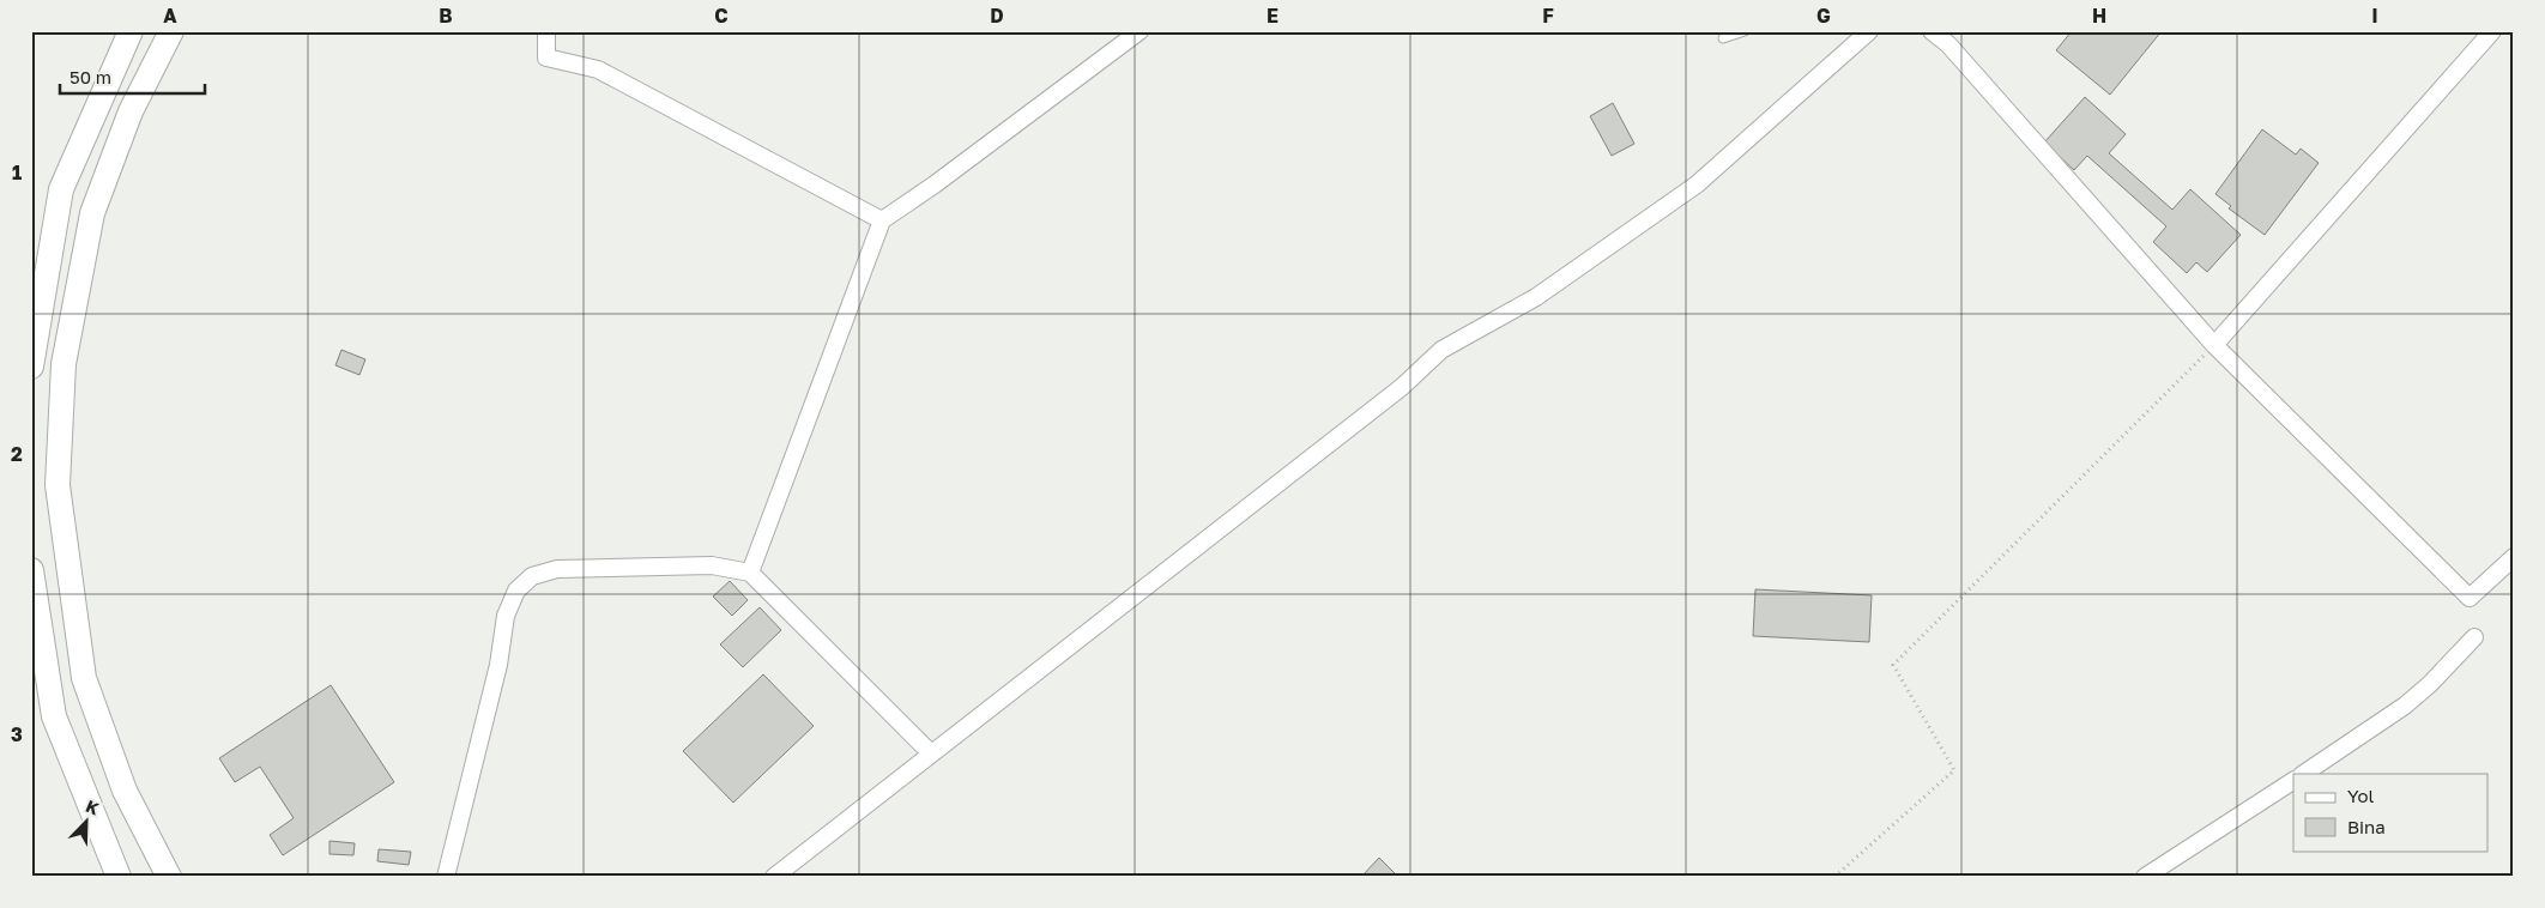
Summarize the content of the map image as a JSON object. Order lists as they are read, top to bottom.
{
  "legend": ["Yol", "Bina"],
  "scale_bar": "50 m",
  "north": "top right",
  "grid": {
    "columns": [
      "A",
      "B",
      "C",
      "D",
      "E",
      "F",
      "G",
      "H",
      "I"
    ],
    "rows": ["1", "2", "3"]
  }
}
